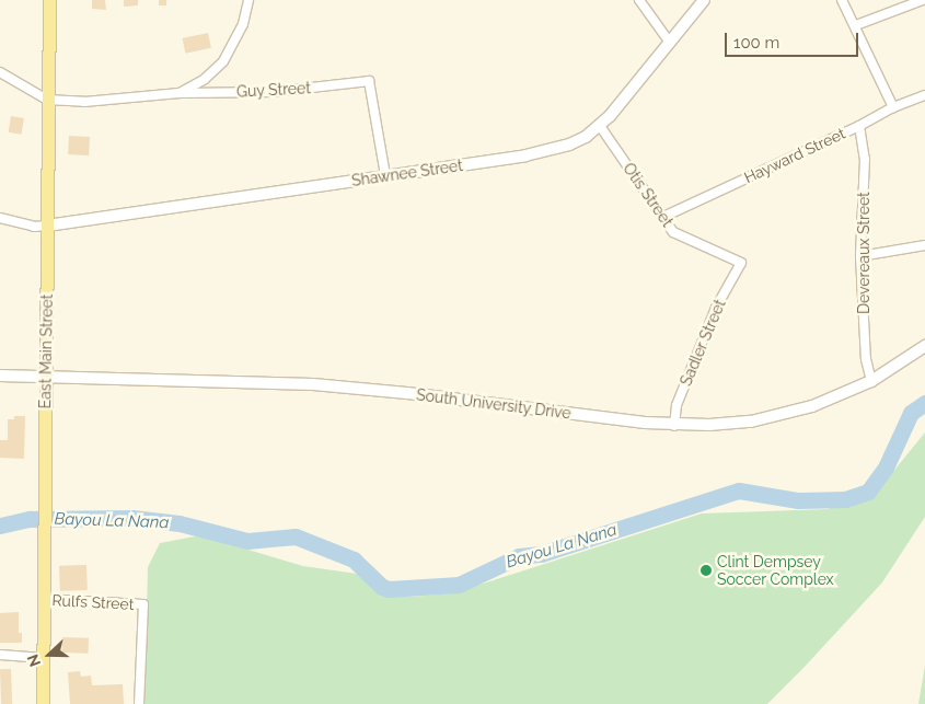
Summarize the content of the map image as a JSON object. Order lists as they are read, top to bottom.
{
  "streets": {
    "main road": ["Shawnee Street", "East Main Street", "South University Drive"],
    "street": [
      "Guy Street",
      "Hayward Street",
      "Otis Street",
      "Devereaux Street",
      "Sadler Street",
      "Rulfs Street"
    ]
  },
  "crossings": [
    ["Guy Street", "Shawnee Street"],
    ["Guy Street", "East Main Street"],
    ["Hayward Street", "Otis Street"],
    ["Hayward Street", "Devereaux Street"],
    ["Shawnee Street", "Otis Street"],
    ["Shawnee Street", "East Main Street"],
    ["Otis Street", "Sadler Street"],
    ["Devereaux Street", "South University Drive"],
    ["Sadler Street", "South University Drive"],
    ["East Main Street", "South University Drive"],
    ["East Main Street", "Rulfs Street"]
  ],
  "water": ["Bayou La Nana"],
  "places": ["Clint Dempsey Soccer Complex"],
  "scale_bar": "100 m",
  "north": "left"
}
